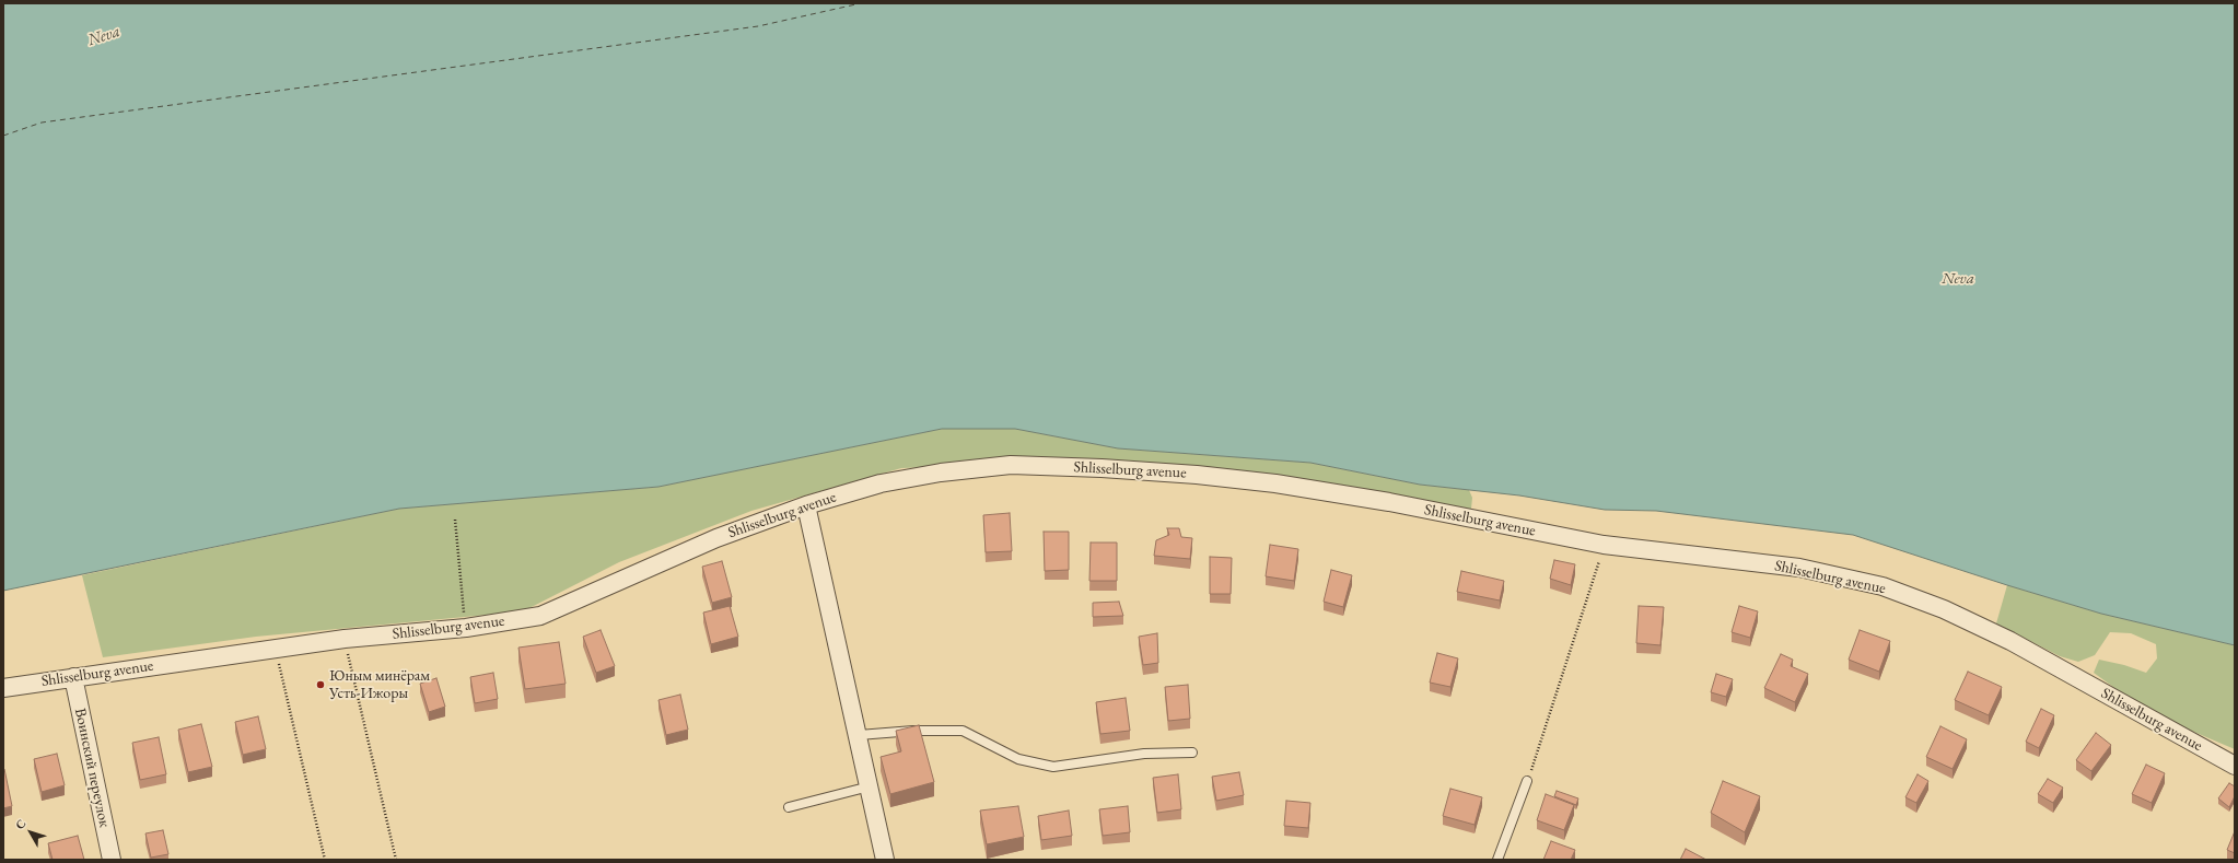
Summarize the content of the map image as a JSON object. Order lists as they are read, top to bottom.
{
  "streets": {
    "street": ["Shlisselburg avenue", "Воинский переулок"]
  },
  "crossings": [
    ["Shlisselburg avenue", "Воинский переулок"]
  ],
  "water": ["Neva"],
  "places": ["Юным минёрам Усть-Ижоры"],
  "north": "top left"
}
